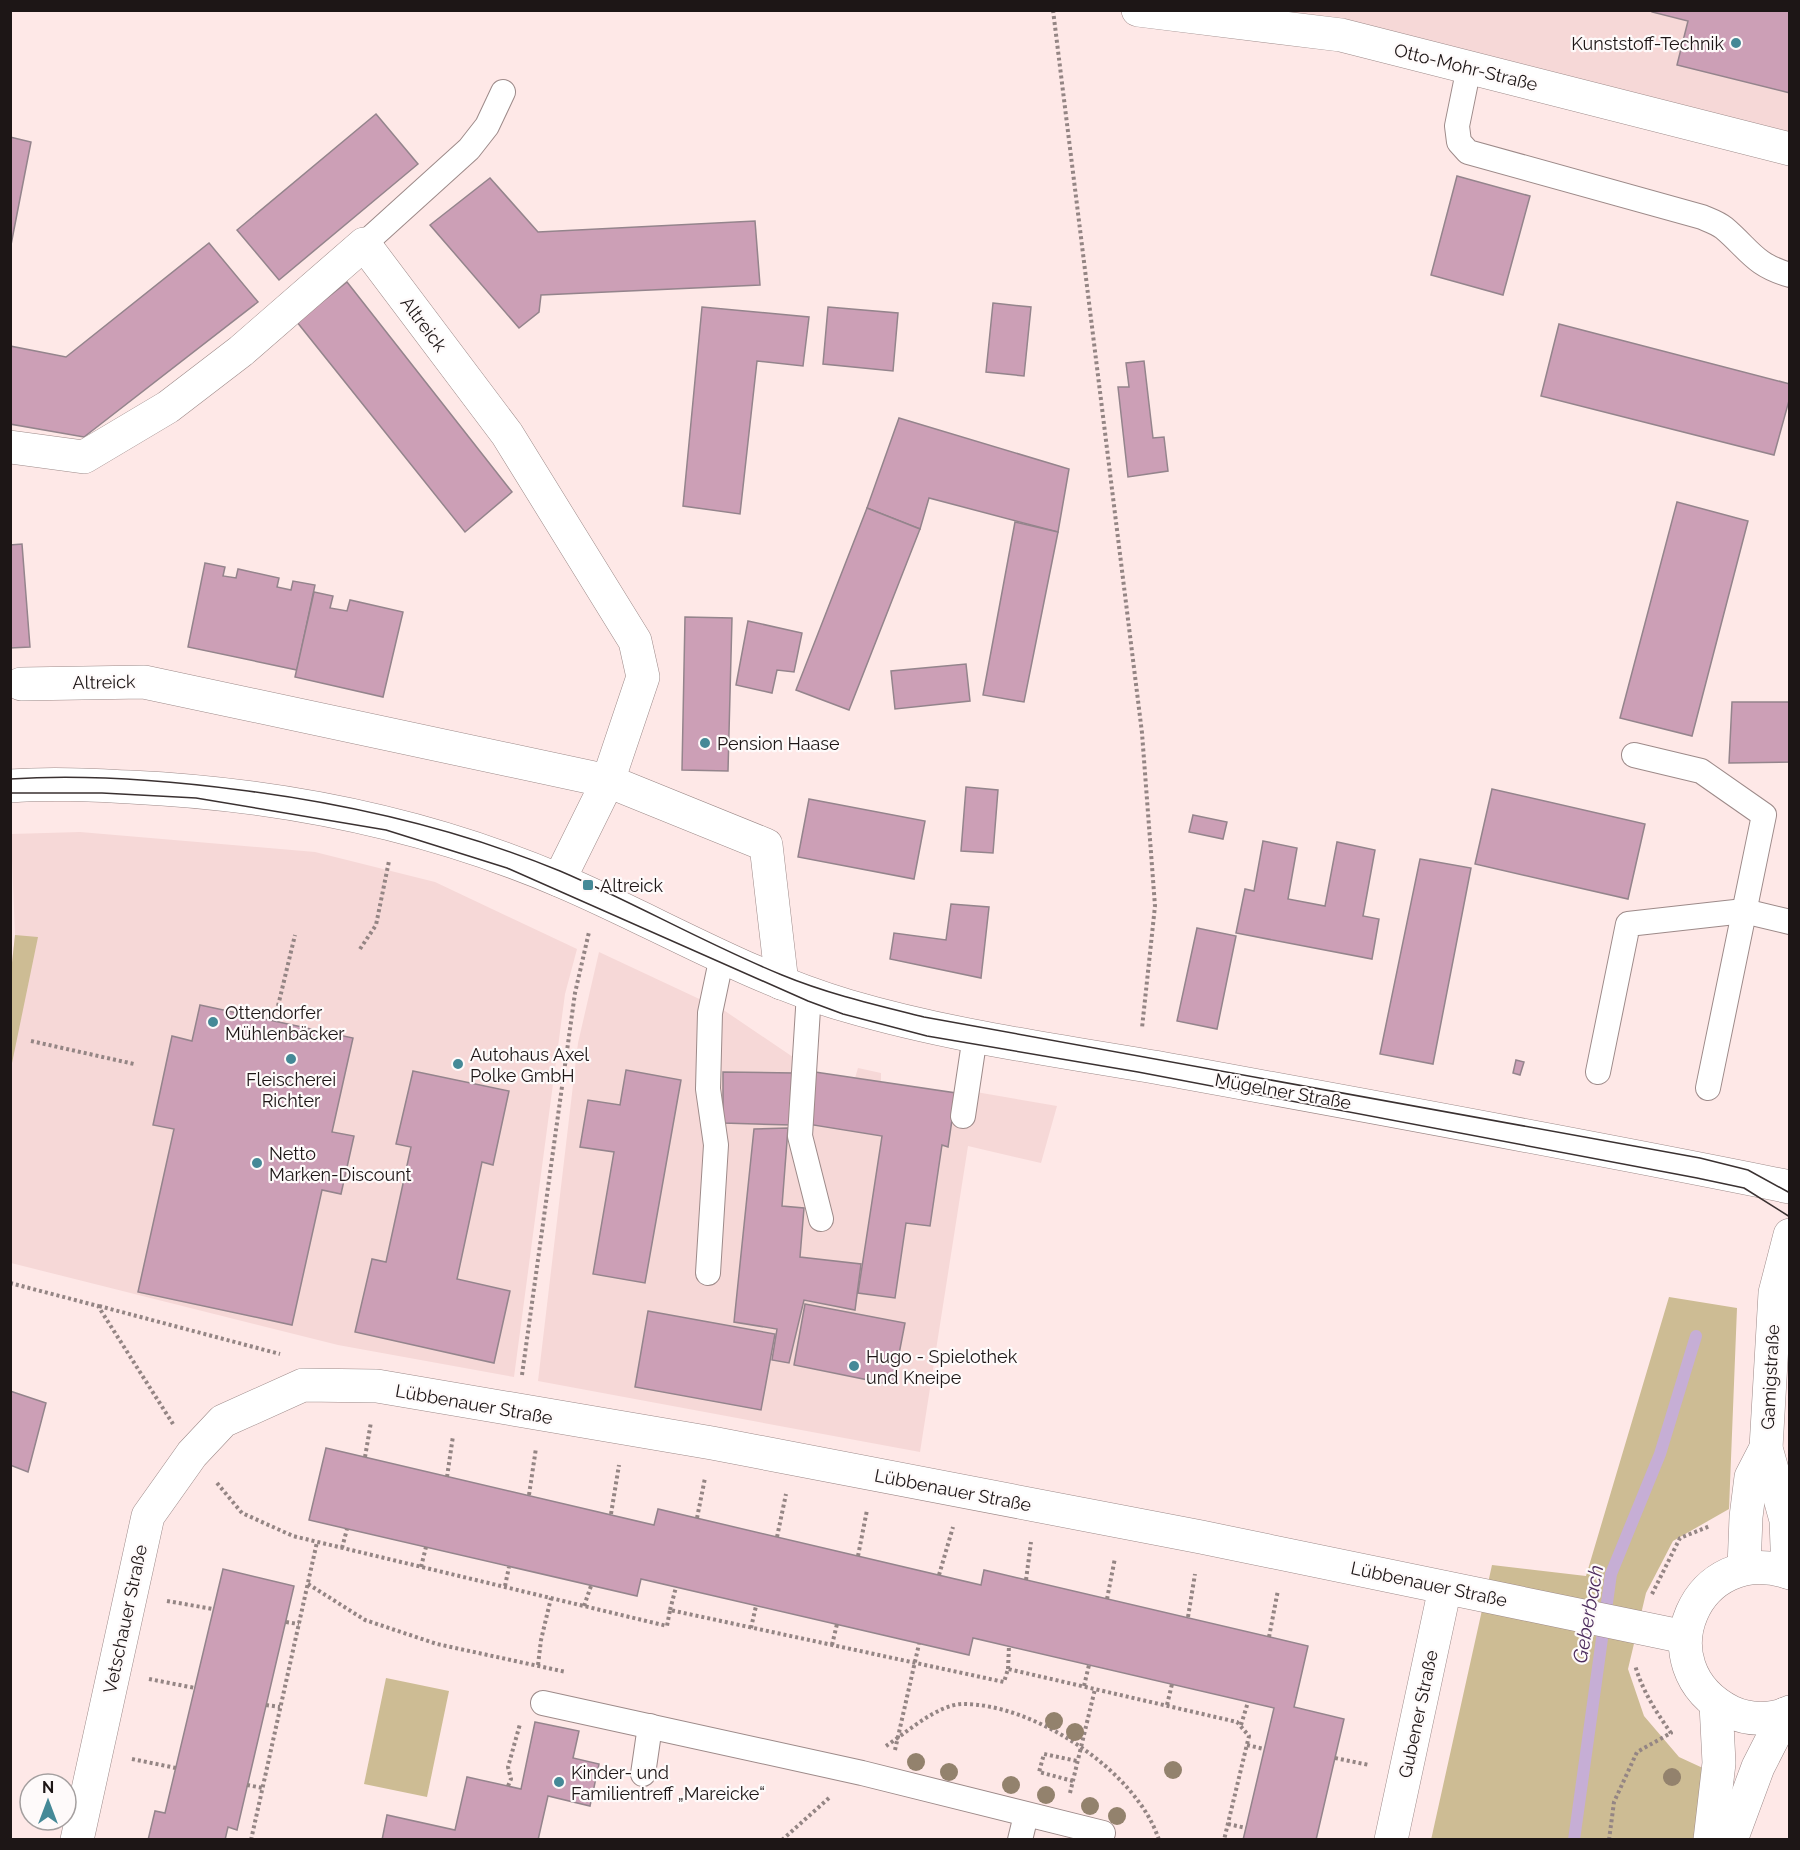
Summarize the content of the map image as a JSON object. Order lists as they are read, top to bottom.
{
  "streets": {
    "street": [
      "Otto-Mohr-Straße",
      "Altreick",
      "Mügelner Straße",
      "Gamigstraße",
      "Lübbenauer Straße",
      "Vetschauer Straße",
      "Gubener Straße"
    ]
  },
  "crossings": [
    ["Altreick", "Mügelner Straße"],
    ["Gamigstraße", "Lübbenauer Straße"],
    ["Lübbenauer Straße", "Vetschauer Straße"],
    ["Lübbenauer Straße", "Gubener Straße"]
  ],
  "water": ["Geberbach"],
  "places": {
    "other": [
      "Kunststoff-Technik",
      "Pension Haase",
      "Ottendorfer Mühlenbäcker",
      "Fleischerei Richter",
      "Autohaus Axel Polke GmbH",
      "Netto Marken-Discount",
      "Hugo - Spielothek und Kneipe",
      "Kinder- und Familientreff „Mareicke“"
    ],
    "transit": ["Altreick"]
  },
  "north": "top"
}
